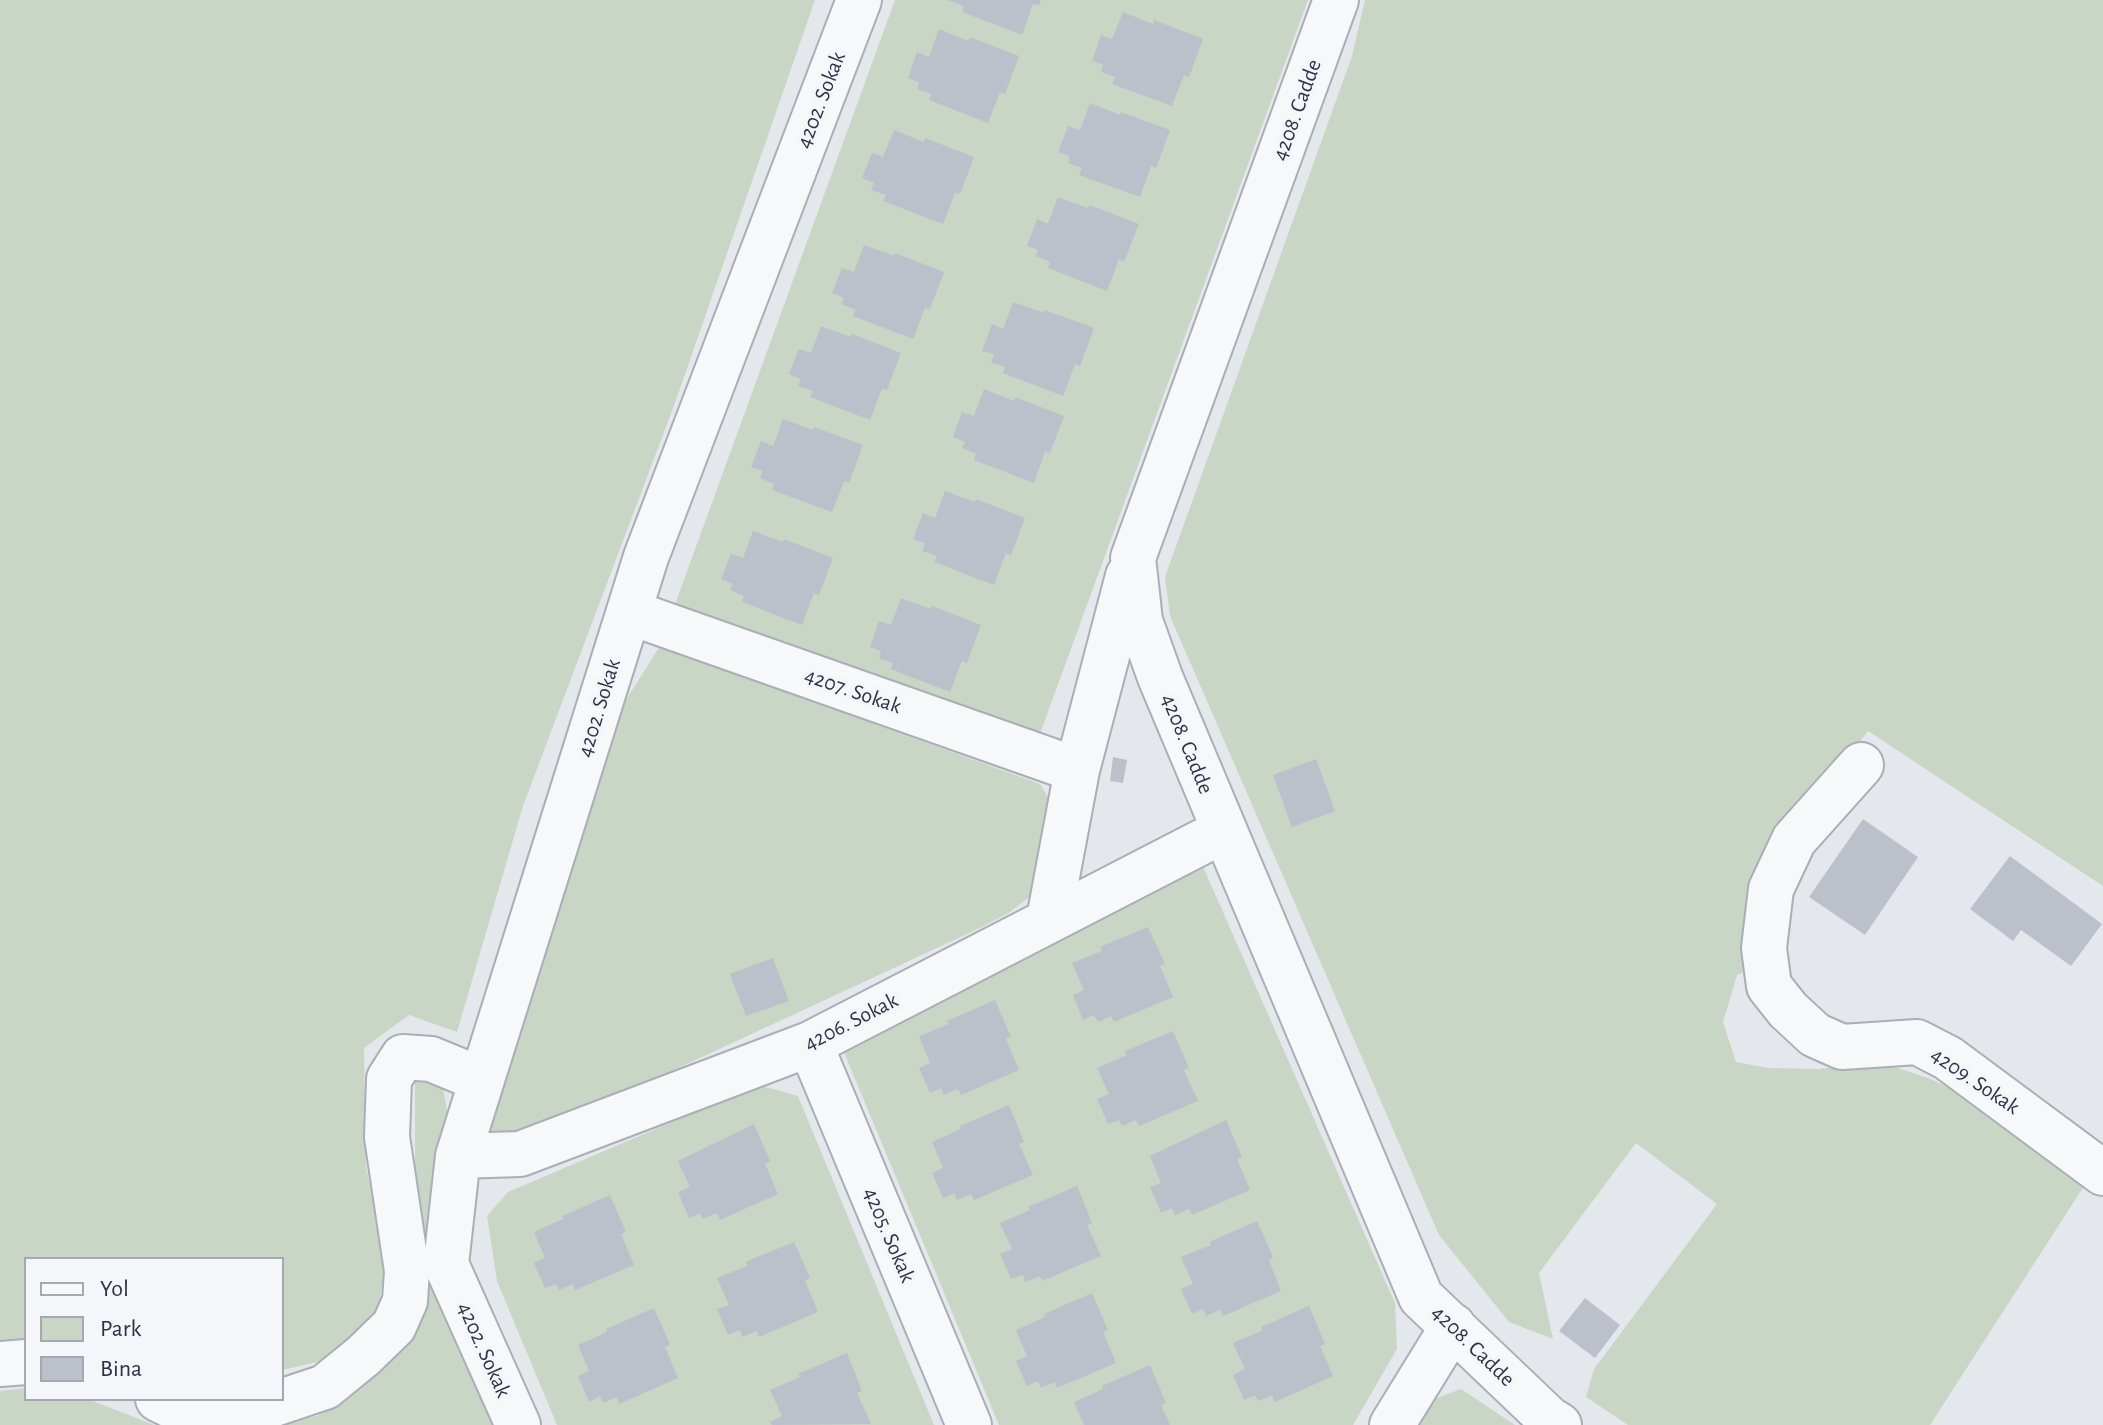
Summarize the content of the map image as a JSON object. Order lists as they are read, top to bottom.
{
  "streets": {
    "street": [
      "4202. Sokak",
      "4208. Cadde",
      "4207. Sokak",
      "4206. Sokak",
      "4209. Sokak",
      "4205. Sokak"
    ]
  },
  "crossings": [
    ["4202. Sokak", "4207. Sokak"],
    ["4202. Sokak", "4206. Sokak"],
    ["4208. Cadde", "4206. Sokak"],
    ["4206. Sokak", "4205. Sokak"]
  ],
  "legend": ["Yol", "Park", "Bina"]
}
